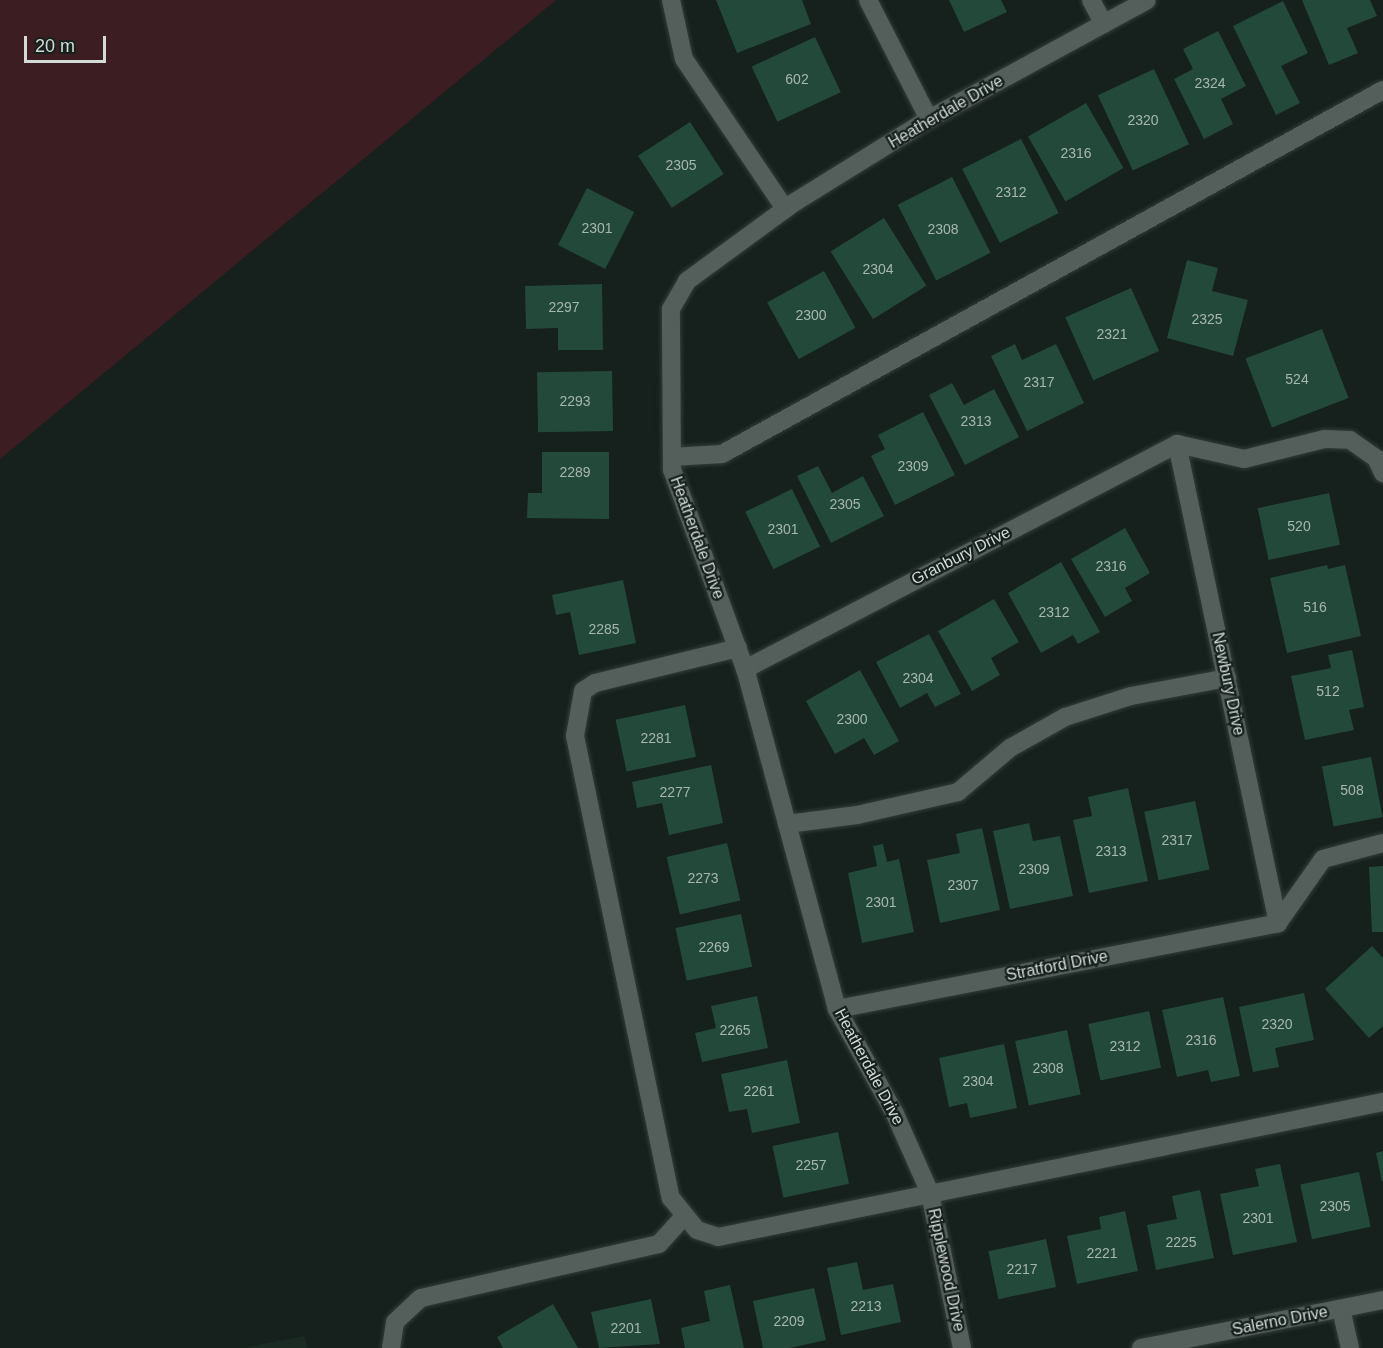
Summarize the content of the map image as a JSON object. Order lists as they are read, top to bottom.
{
  "streets": {
    "street": [
      "Heatherdale Drive",
      "Granbury Drive",
      "Newbury Drive",
      "Stratford Drive",
      "Ripplewood Drive",
      "Salerno Drive"
    ]
  },
  "crossings": [
    ["Heatherdale Drive", "Granbury Drive"],
    ["Heatherdale Drive", "Stratford Drive"],
    ["Heatherdale Drive", "Ripplewood Drive"],
    ["Granbury Drive", "Newbury Drive"],
    ["Newbury Drive", "Stratford Drive"]
  ],
  "house_numbers": [
    "602",
    "2324",
    "2320",
    "2316",
    "2305",
    "2312",
    "2301",
    "2308",
    "2304",
    "2297",
    "2300",
    "2325",
    "2321",
    "524",
    "2317",
    "2293",
    "2313",
    "2309",
    "2289",
    "2305",
    "520",
    "2301",
    "2316",
    "516",
    "2312",
    "2285",
    "2304",
    "512",
    "2300",
    "2281",
    "508",
    "2277",
    "2317",
    "2313",
    "2309",
    "2273",
    "2307",
    "2301",
    "2269",
    "2320",
    "2265",
    "2316",
    "2312",
    "2308",
    "2304",
    "2261",
    "2257",
    "2305",
    "2301",
    "2225",
    "2221",
    "2217",
    "2213",
    "2209",
    "2201"
  ],
  "scale_bar": "20 m"
}
